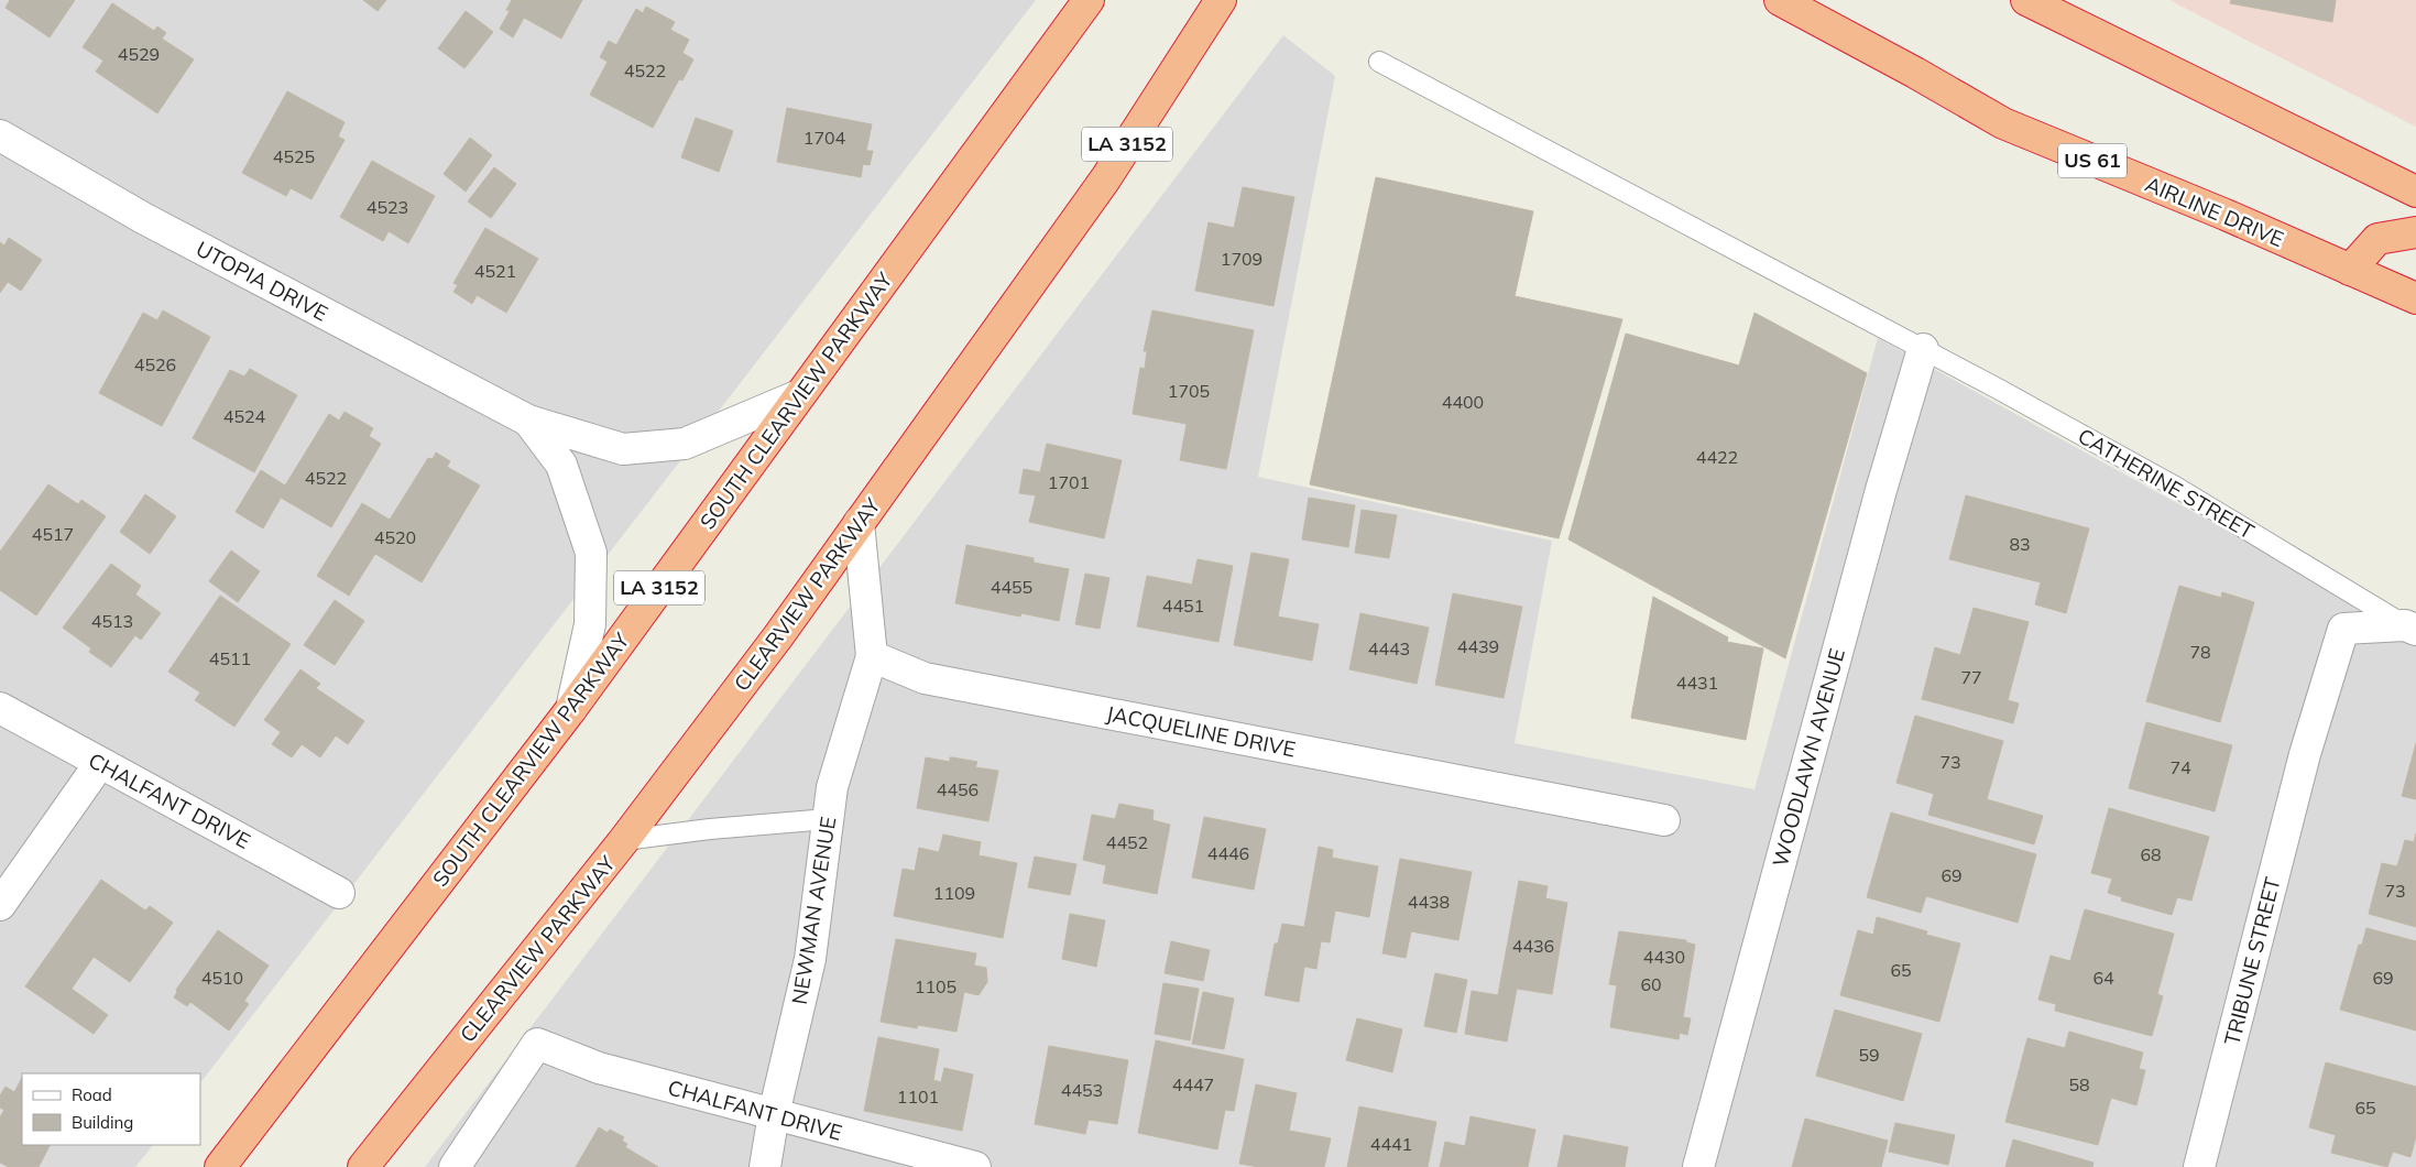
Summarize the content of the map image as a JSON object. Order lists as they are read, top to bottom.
{
  "streets": {
    "highway": [
      "LA 3152",
      "US 61",
      "AIRLINE DRIVE",
      "SOUTH CLEARVIEW PARKWAY",
      "CLEARVIEW PARKWAY"
    ],
    "street": [
      "UTOPIA DRIVE",
      "JACQUELINE DRIVE",
      "WOODLAWN AVENUE",
      "CHALFANT DRIVE",
      "NEWMAN AVENUE",
      "TRIBUNE STREET"
    ],
    "lane": ["CATHERINE STREET"]
  },
  "crossings": [
    ["UTOPIA DRIVE", "SOUTH CLEARVIEW PARKWAY"],
    ["CATHERINE STREET", "WOODLAWN AVENUE"],
    ["CATHERINE STREET", "TRIBUNE STREET"],
    ["JACQUELINE DRIVE", "NEWMAN AVENUE"],
    ["CHALFANT DRIVE", "NEWMAN AVENUE"]
  ],
  "house_numbers": [
    "4529",
    "4522",
    "1704",
    "4525",
    "4523",
    "1709",
    "4521",
    "4526",
    "1705",
    "4400",
    "4524",
    "4422",
    "4522",
    "1701",
    "4517",
    "4520",
    "83",
    "4455",
    "4451",
    "4513",
    "4439",
    "4443",
    "78",
    "4511",
    "77",
    "4431",
    "73",
    "74",
    "4456",
    "4452",
    "4446",
    "68",
    "69",
    "73",
    "1109",
    "4438",
    "4436",
    "4430",
    "65",
    "4510",
    "64",
    "69",
    "60",
    "1105",
    "59",
    "4447",
    "58",
    "4453",
    "1101",
    "65",
    "4441"
  ],
  "legend": ["Road", "Building"]
}
